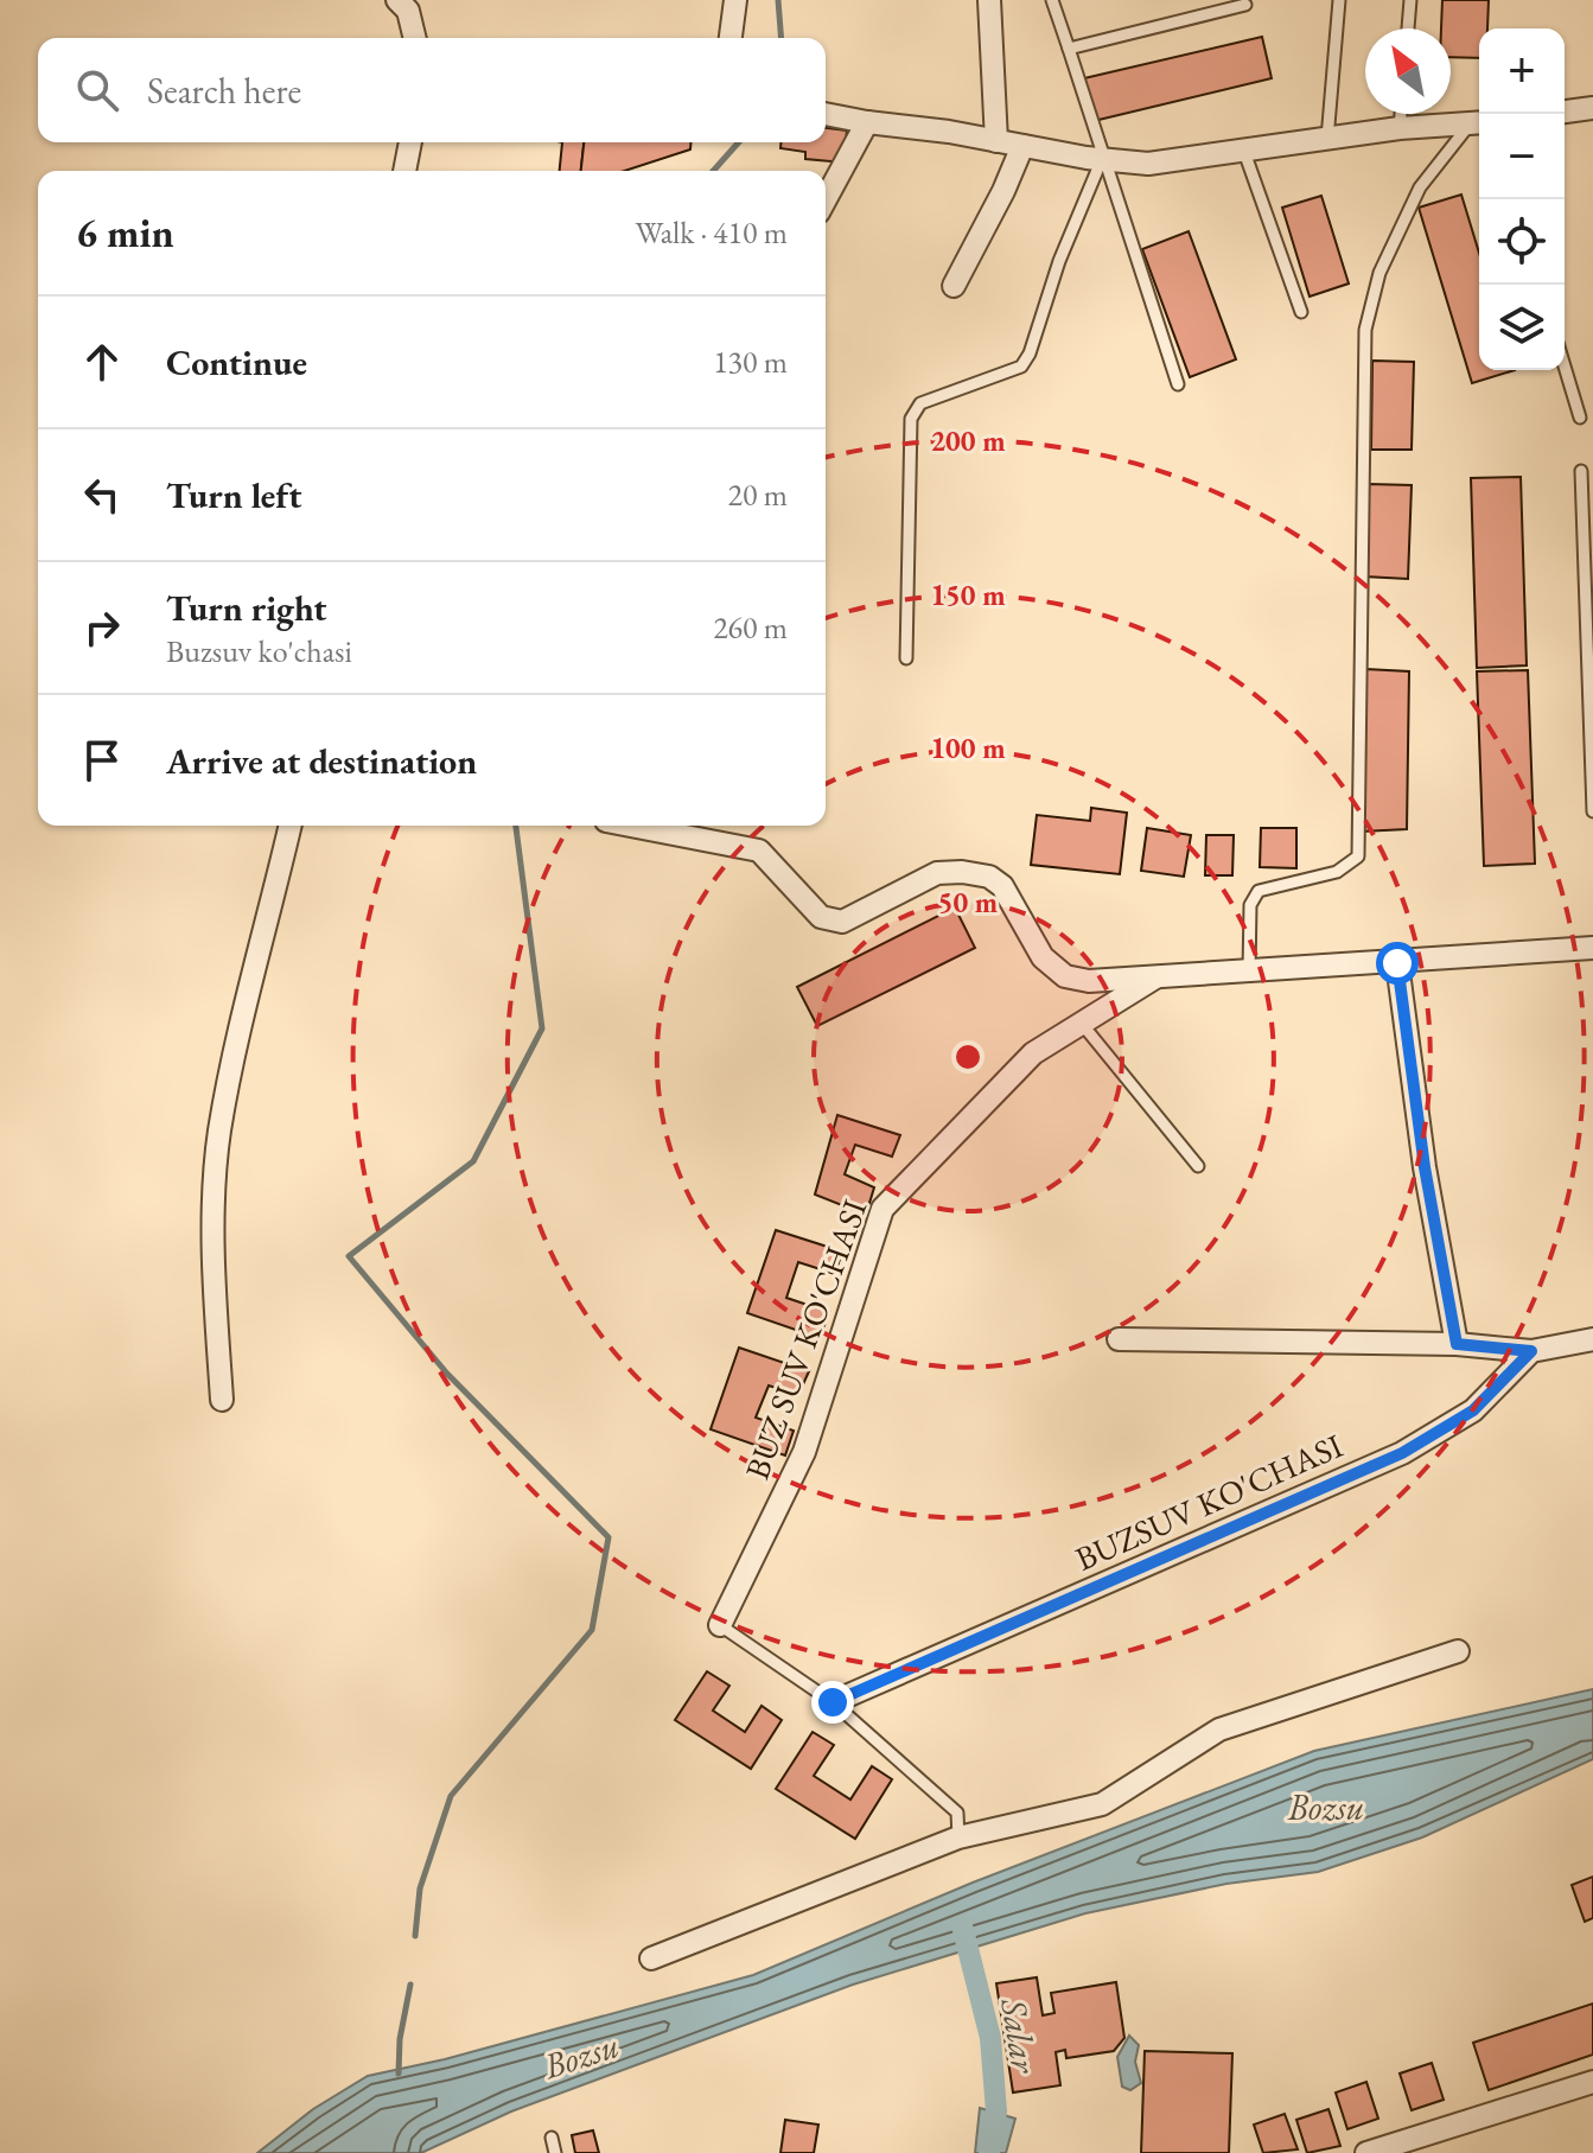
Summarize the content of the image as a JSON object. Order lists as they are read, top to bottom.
{
  "streets": {
    "street": ["BUZ SUV KO'CHASI", "BUZSUV KO'CHASI"]
  },
  "crossings": [
    ["BUZ SUV KO'CHASI", "BUZSUV KO'CHASI"]
  ],
  "water": ["Bozsu", "Salar"],
  "north": "top left",
  "page": {
    "map_buttons": ["+", "−"],
    "search": "Search here",
    "heading": ["6 min", "Walk · 410 m"],
    "list": [
      ["Continue", "130 m"],
      ["Turn left", "20 m"],
      ["Turn right", "Buzsuv ko'chasi", "260 m"],
      "Arrive at destination"
    ]
  },
  "rings": [
    "200 m",
    "150 m",
    "100 m",
    "50 m"
  ]
}
